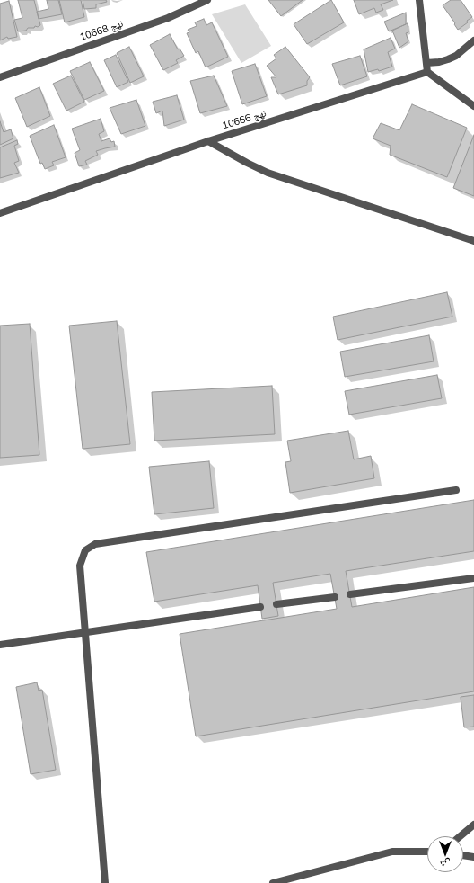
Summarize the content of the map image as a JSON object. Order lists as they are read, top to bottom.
{
  "streets": {
    "street": ["نهج 10668", "نهج 10666"]
  },
  "north": "bottom"
}
